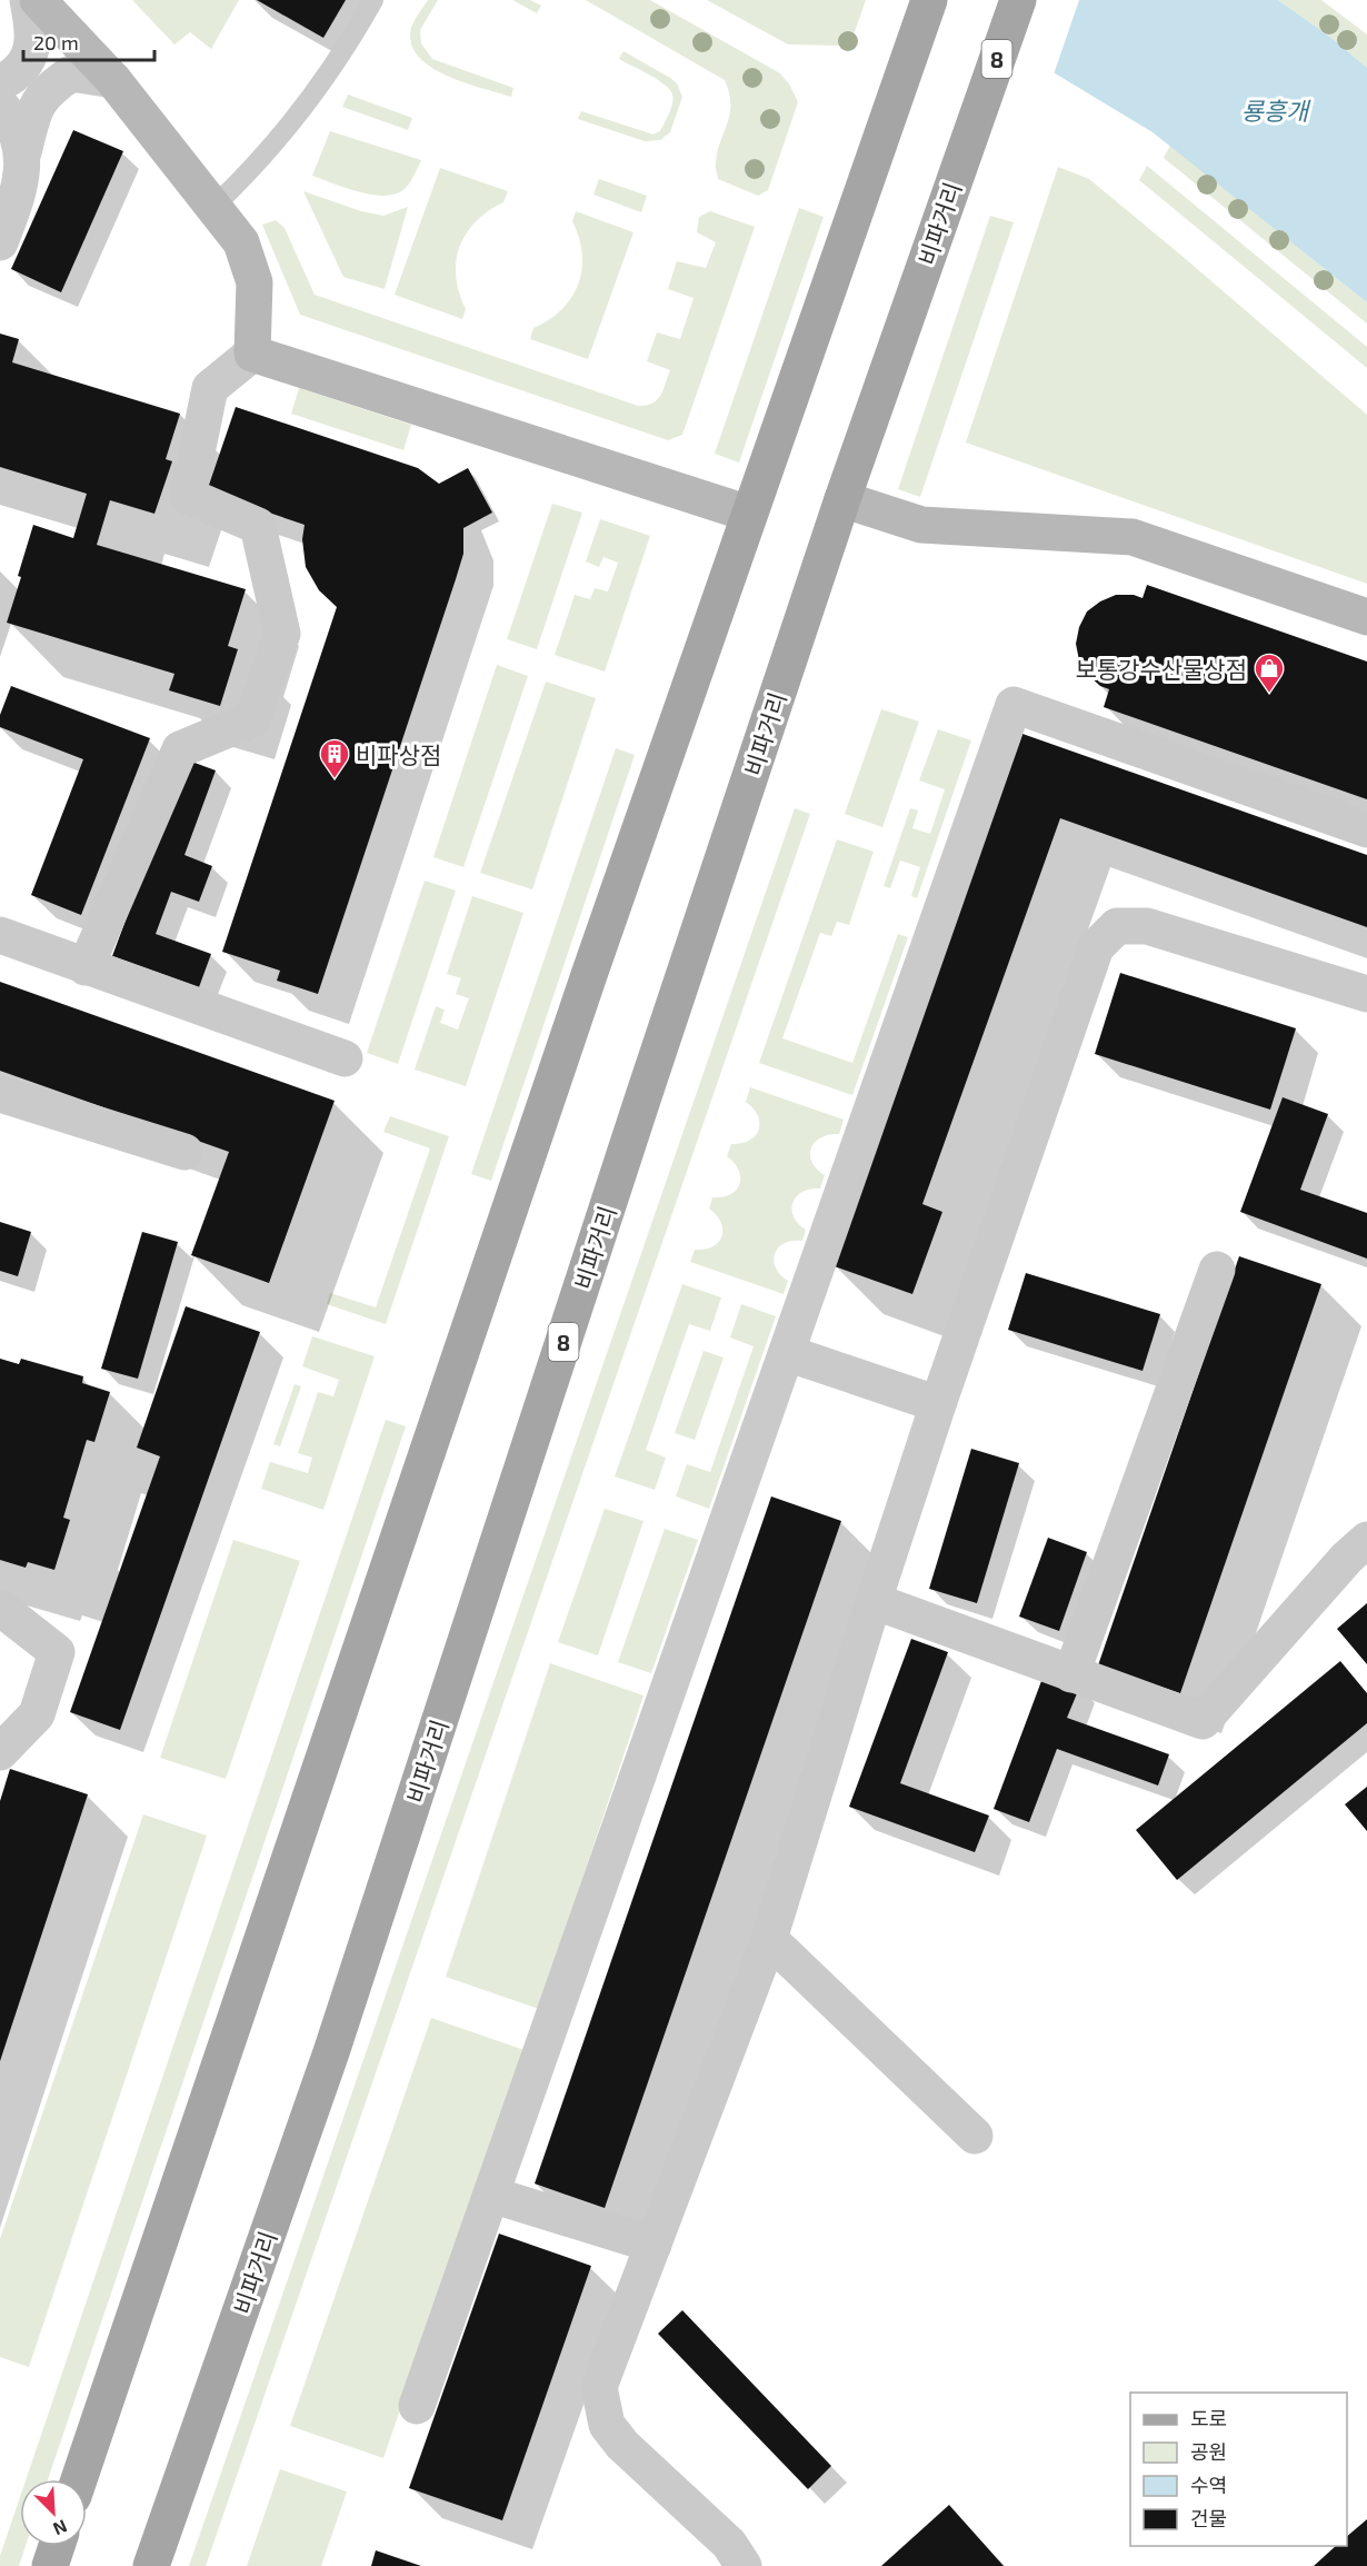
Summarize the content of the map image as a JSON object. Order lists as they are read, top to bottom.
{
  "streets": {
    "main road": ["8", "비파거리"]
  },
  "water": ["룡흥개"],
  "places": {
    "shop": ["보통강수산물상점"],
    "building": ["비파상점"]
  },
  "legend": [
    "도로",
    "공원",
    "수역",
    "건물"
  ],
  "scale_bar": "20 m",
  "north": "bottom right"
}
